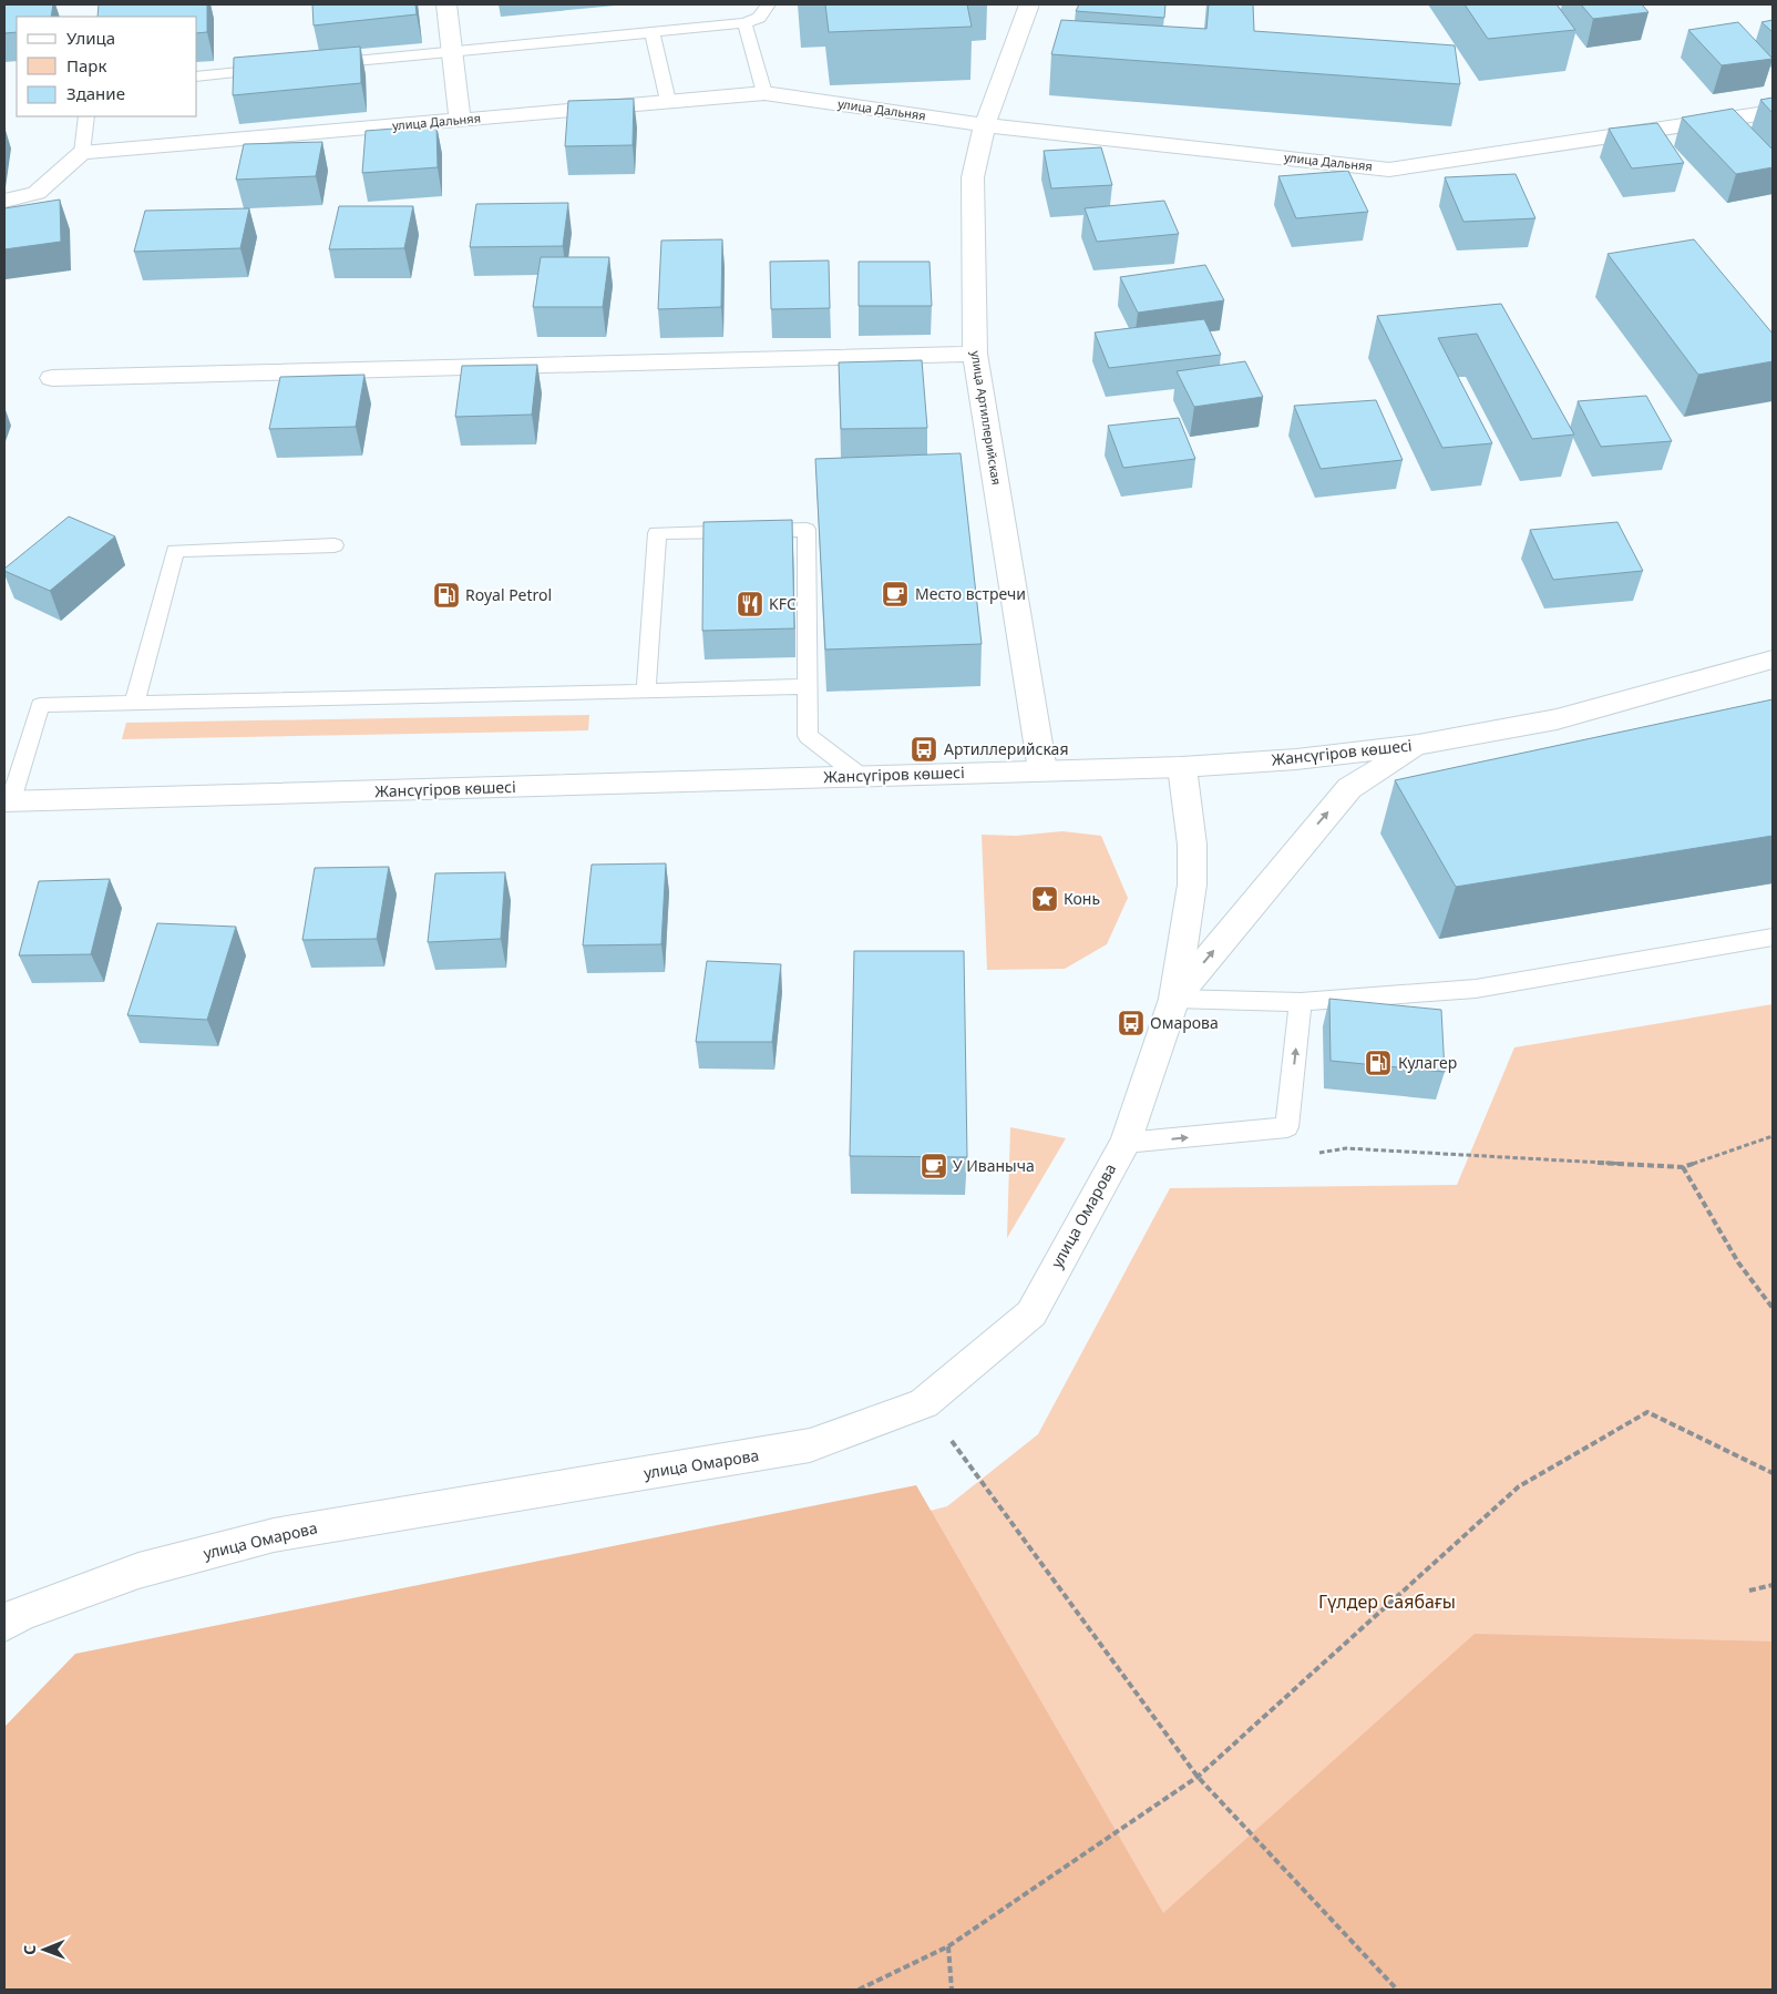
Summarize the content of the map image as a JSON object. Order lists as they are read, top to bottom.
{
  "streets": {
    "street": [
      "улица Дальняя",
      "улица Артиллерийская",
      "Жансүгіров көшесі",
      "улица Омарова"
    ]
  },
  "crossings": [
    ["улица Дальняя", "улица Артиллерийская"],
    ["улица Артиллерийская", "Жансүгіров көшесі"]
  ],
  "parks": ["Гүлдер Саябағы"],
  "places": {
    "cafe": ["Место встречи", "У Иваныча"],
    "fuel station": ["Royal Petrol", "Кулагер"],
    "restaurant": ["KFC"],
    "bus stop": ["Артиллерийская", "Омарова"],
    "place": ["Конь"]
  },
  "legend": ["Улица", "Парк", "Здание"],
  "north": "left"
}
